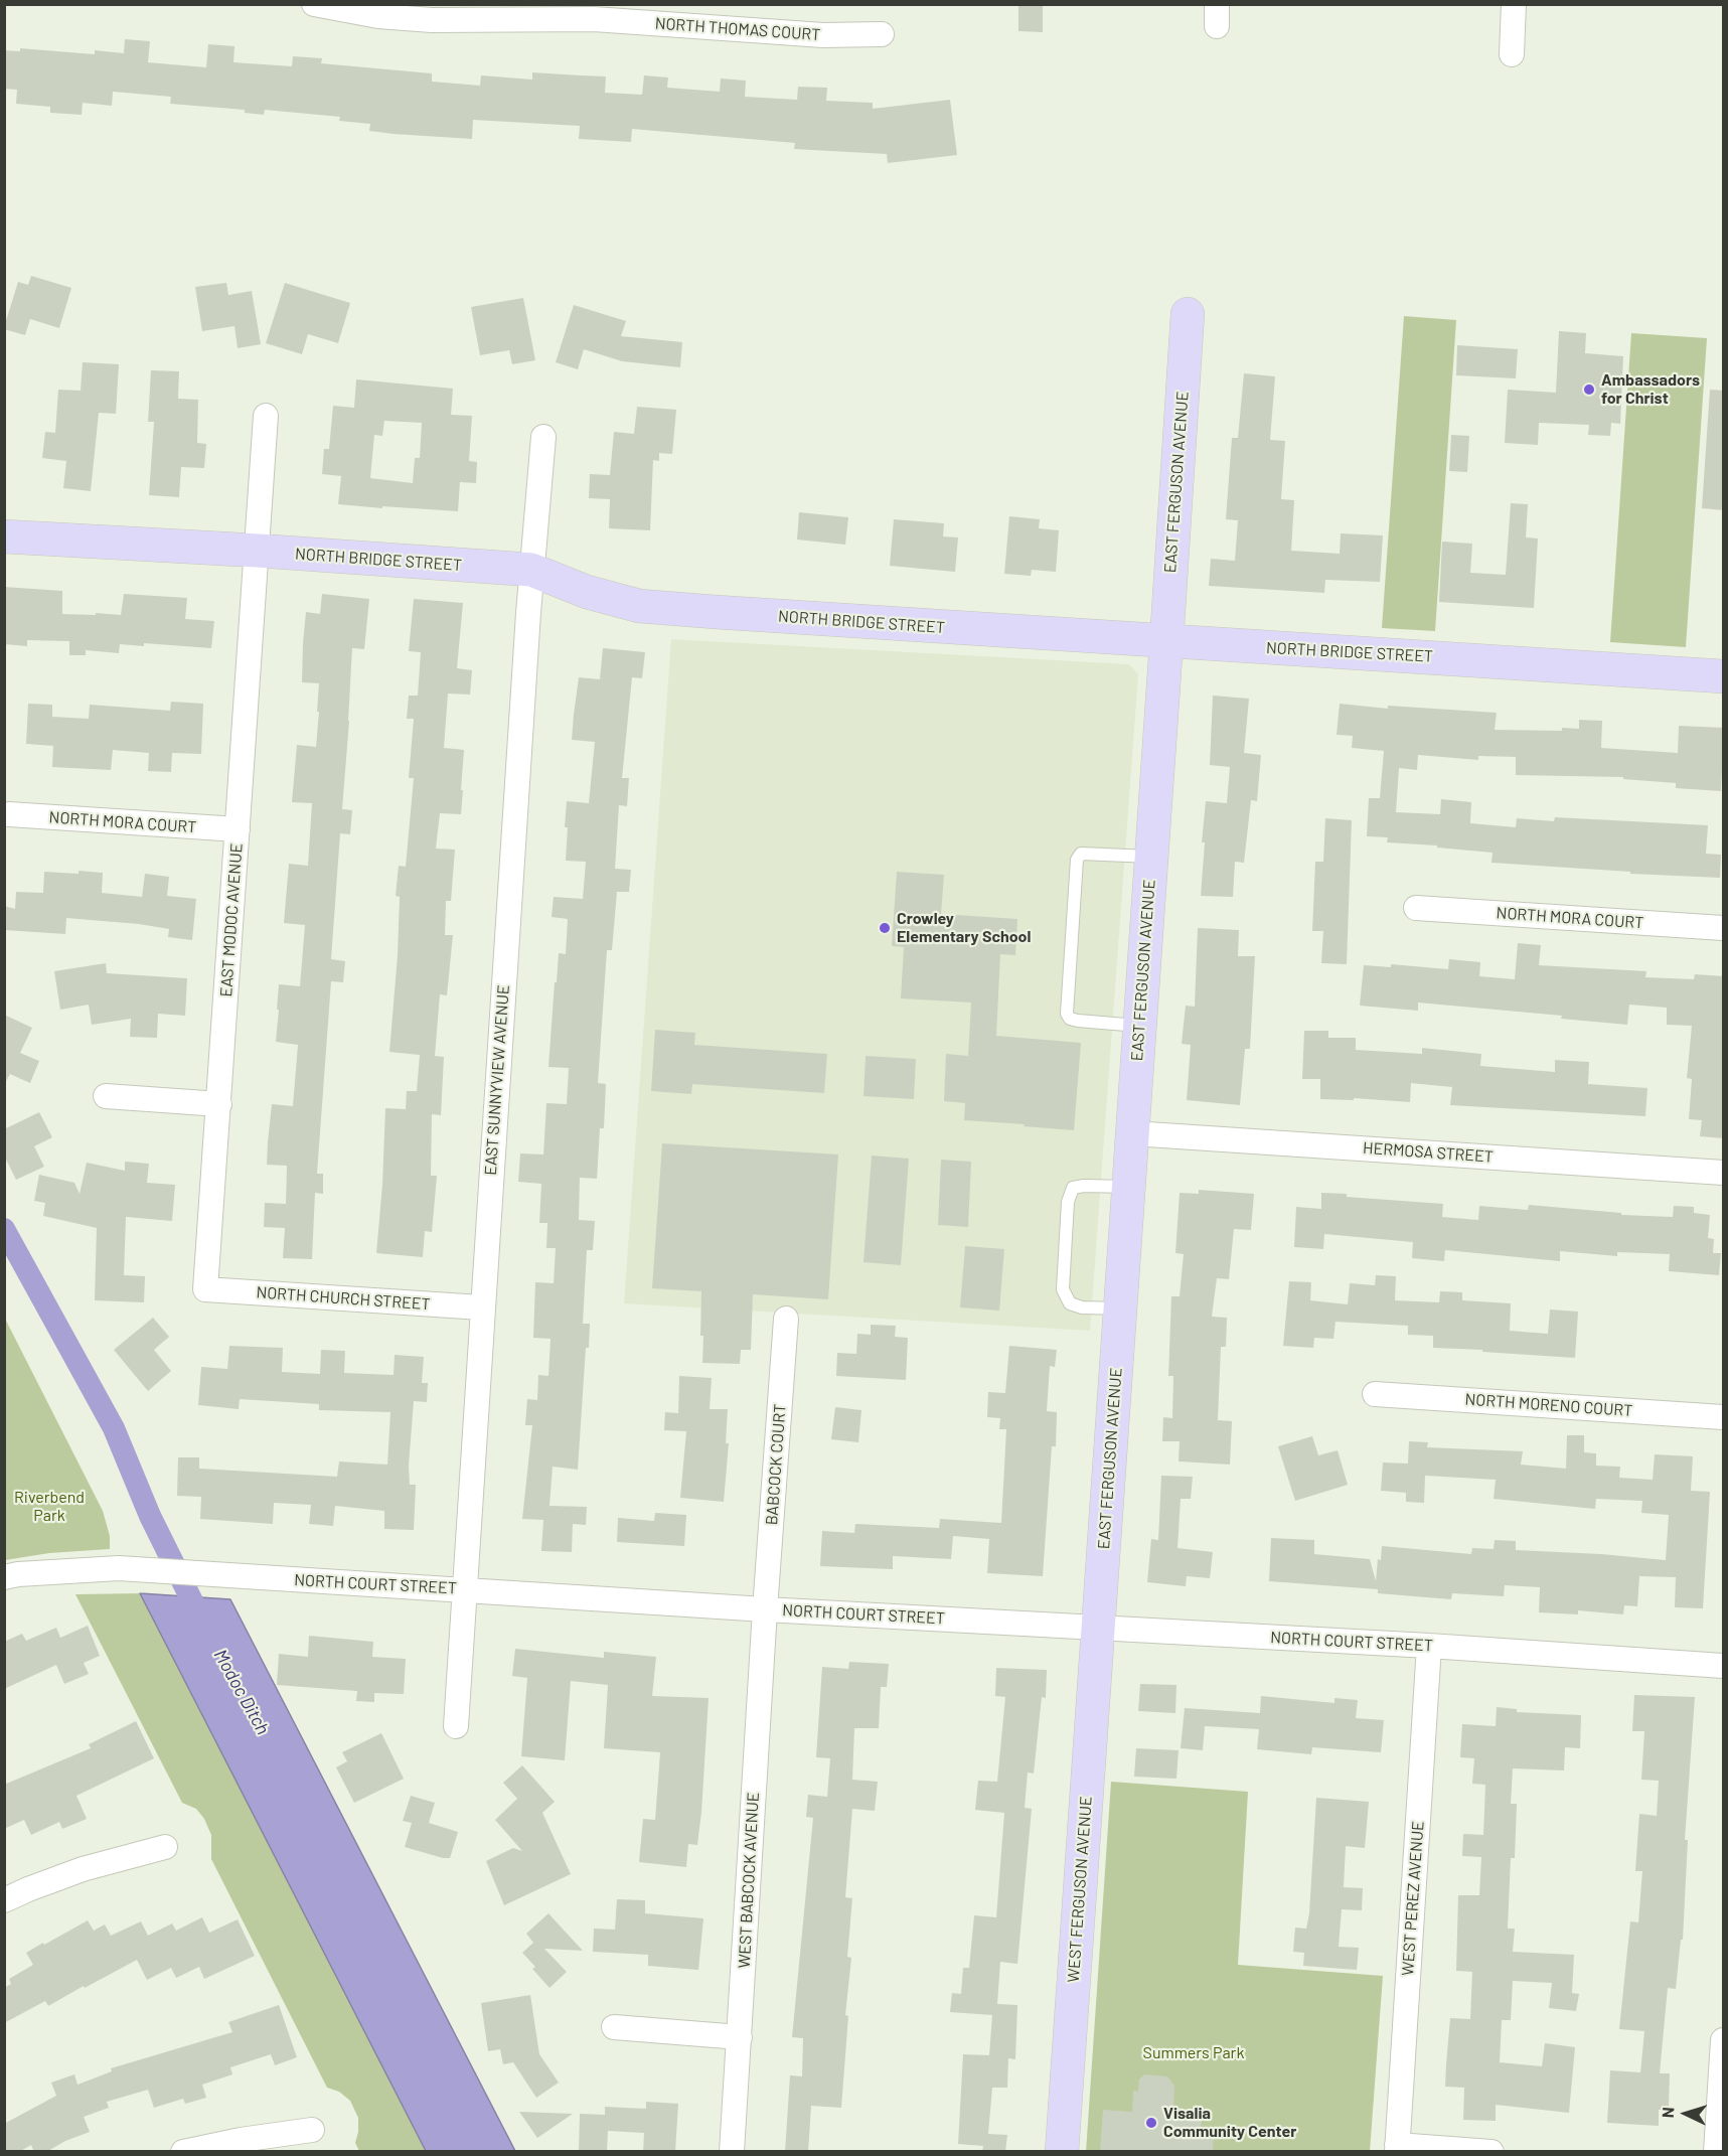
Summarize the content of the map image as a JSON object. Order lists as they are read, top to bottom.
{
  "streets": {
    "street": [
      "NORTH THOMAS COURT",
      "EAST FERGUSON AVENUE",
      "NORTH BRIDGE STREET",
      "NORTH MORA COURT",
      "EAST MODOC AVENUE",
      "EAST SUNNYVIEW AVENUE",
      "HERMOSA STREET",
      "NORTH CHURCH STREET",
      "NORTH MORENO COURT",
      "BABCOCK COURT",
      "NORTH COURT STREET",
      "WEST BABCOCK AVENUE",
      "WEST FERGUSON AVENUE",
      "WEST PEREZ AVENUE"
    ]
  },
  "crossings": [
    ["EAST FERGUSON AVENUE", "NORTH BRIDGE STREET"],
    ["EAST FERGUSON AVENUE", "HERMOSA STREET"],
    ["EAST FERGUSON AVENUE", "NORTH COURT STREET"],
    ["EAST FERGUSON AVENUE", "WEST FERGUSON AVENUE"],
    ["NORTH BRIDGE STREET", "EAST MODOC AVENUE"],
    ["NORTH BRIDGE STREET", "EAST SUNNYVIEW AVENUE"],
    ["NORTH MORA COURT", "EAST MODOC AVENUE"],
    ["EAST MODOC AVENUE", "NORTH CHURCH STREET"],
    ["EAST SUNNYVIEW AVENUE", "NORTH CHURCH STREET"],
    ["EAST SUNNYVIEW AVENUE", "NORTH COURT STREET"],
    ["BABCOCK COURT", "NORTH COURT STREET"],
    ["BABCOCK COURT", "WEST BABCOCK AVENUE"],
    ["NORTH COURT STREET", "WEST BABCOCK AVENUE"],
    ["NORTH COURT STREET", "WEST FERGUSON AVENUE"],
    ["NORTH COURT STREET", "WEST PEREZ AVENUE"]
  ],
  "water": ["Modoc Ditch"],
  "parks": ["Riverbend Park", "Summers Park"],
  "places": ["Ambassadors for Christ", "Crowley Elementary School", "Visalia Community Center"],
  "north": "left"
}
